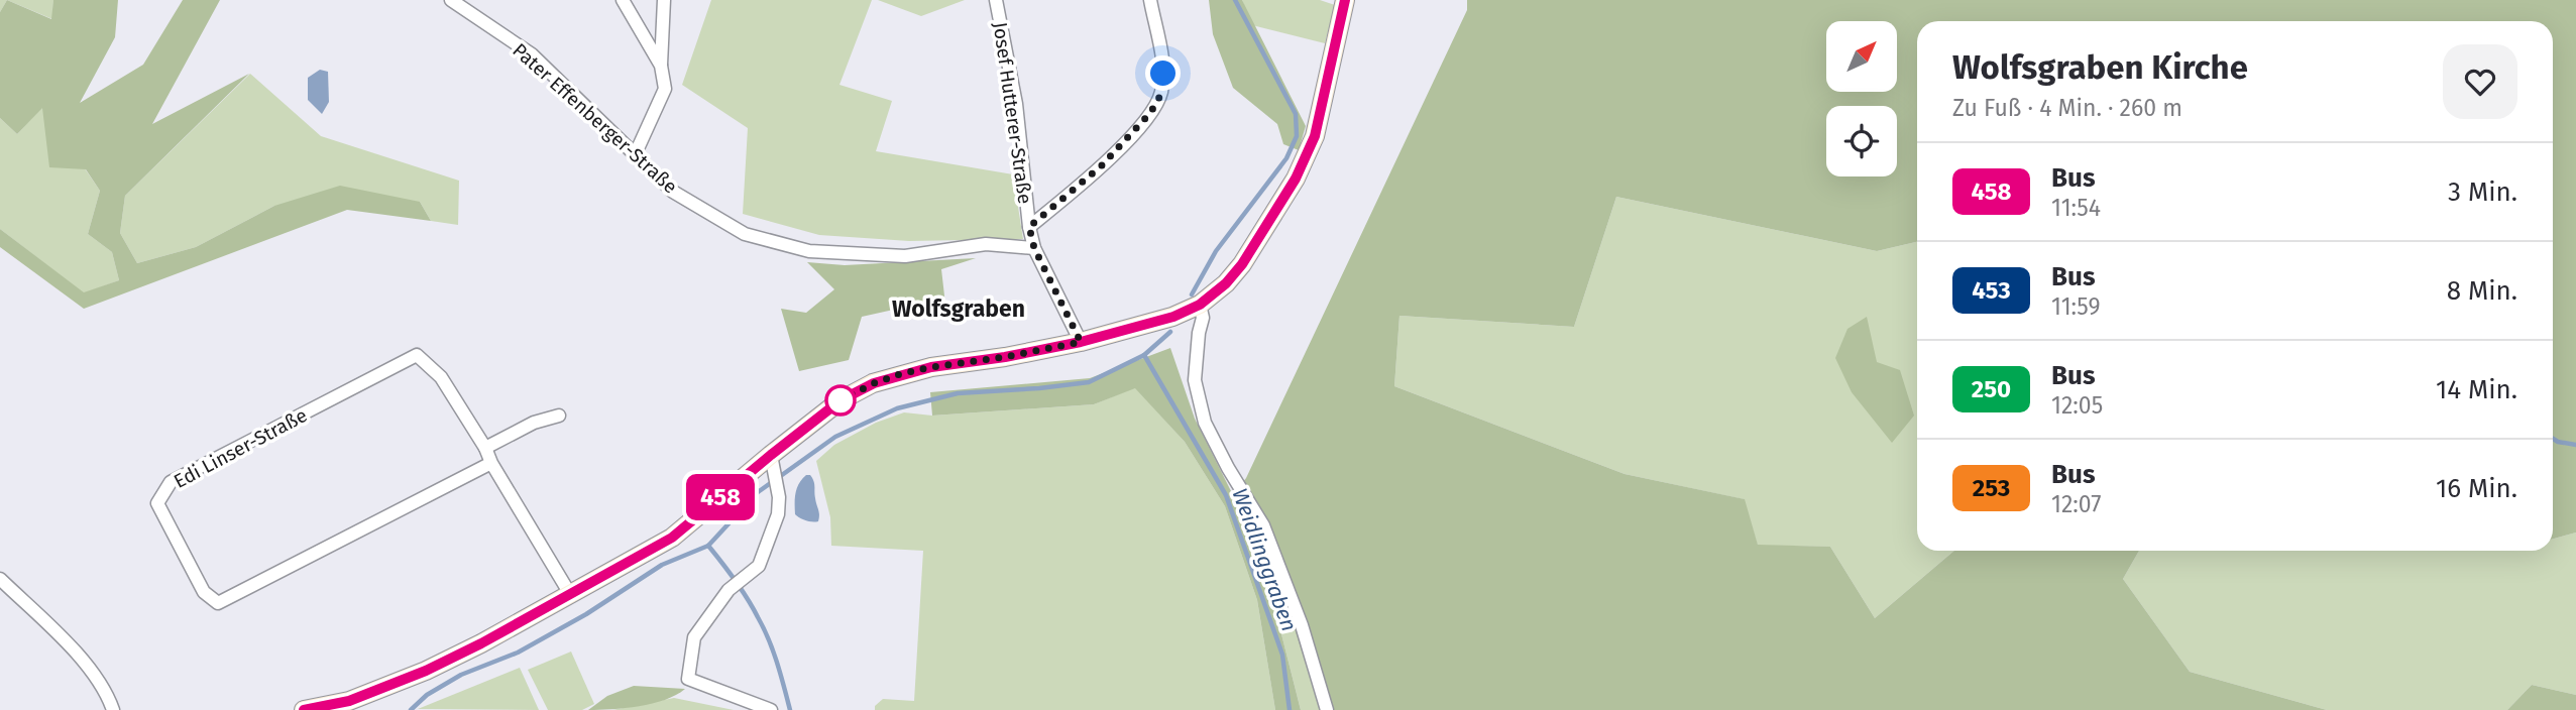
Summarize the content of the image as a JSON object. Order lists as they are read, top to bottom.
{
  "streets": {
    "street": ["Josef Hutterer-Straße", "Pater Effenberger-Straße", "Edi Linser-Straße"]
  },
  "crossings": [
    ["Josef Hutterer-Straße", "Pater Effenberger-Straße"]
  ],
  "districts": ["Wolfsgraben"],
  "water": ["Weidlinggraben"],
  "lines": ["bus line 458"],
  "north": "top right",
  "page": {
    "on_map": "458",
    "heading": ["Wolfsgraben Kirche", "Zu Fuß · 4 Min. · 260 m"],
    "list": [
      {
        "mark": "458",
        "name": "Bus",
        "note": "11:54",
        "value": "3 Min."
      },
      {
        "mark": "453",
        "name": "Bus",
        "note": "11:59",
        "value": "8 Min."
      },
      {
        "mark": "250",
        "name": "Bus",
        "note": "12:05",
        "value": "14 Min."
      },
      {
        "mark": "253",
        "name": "Bus",
        "note": "12:07",
        "value": "16 Min."
      }
    ]
  }
}
